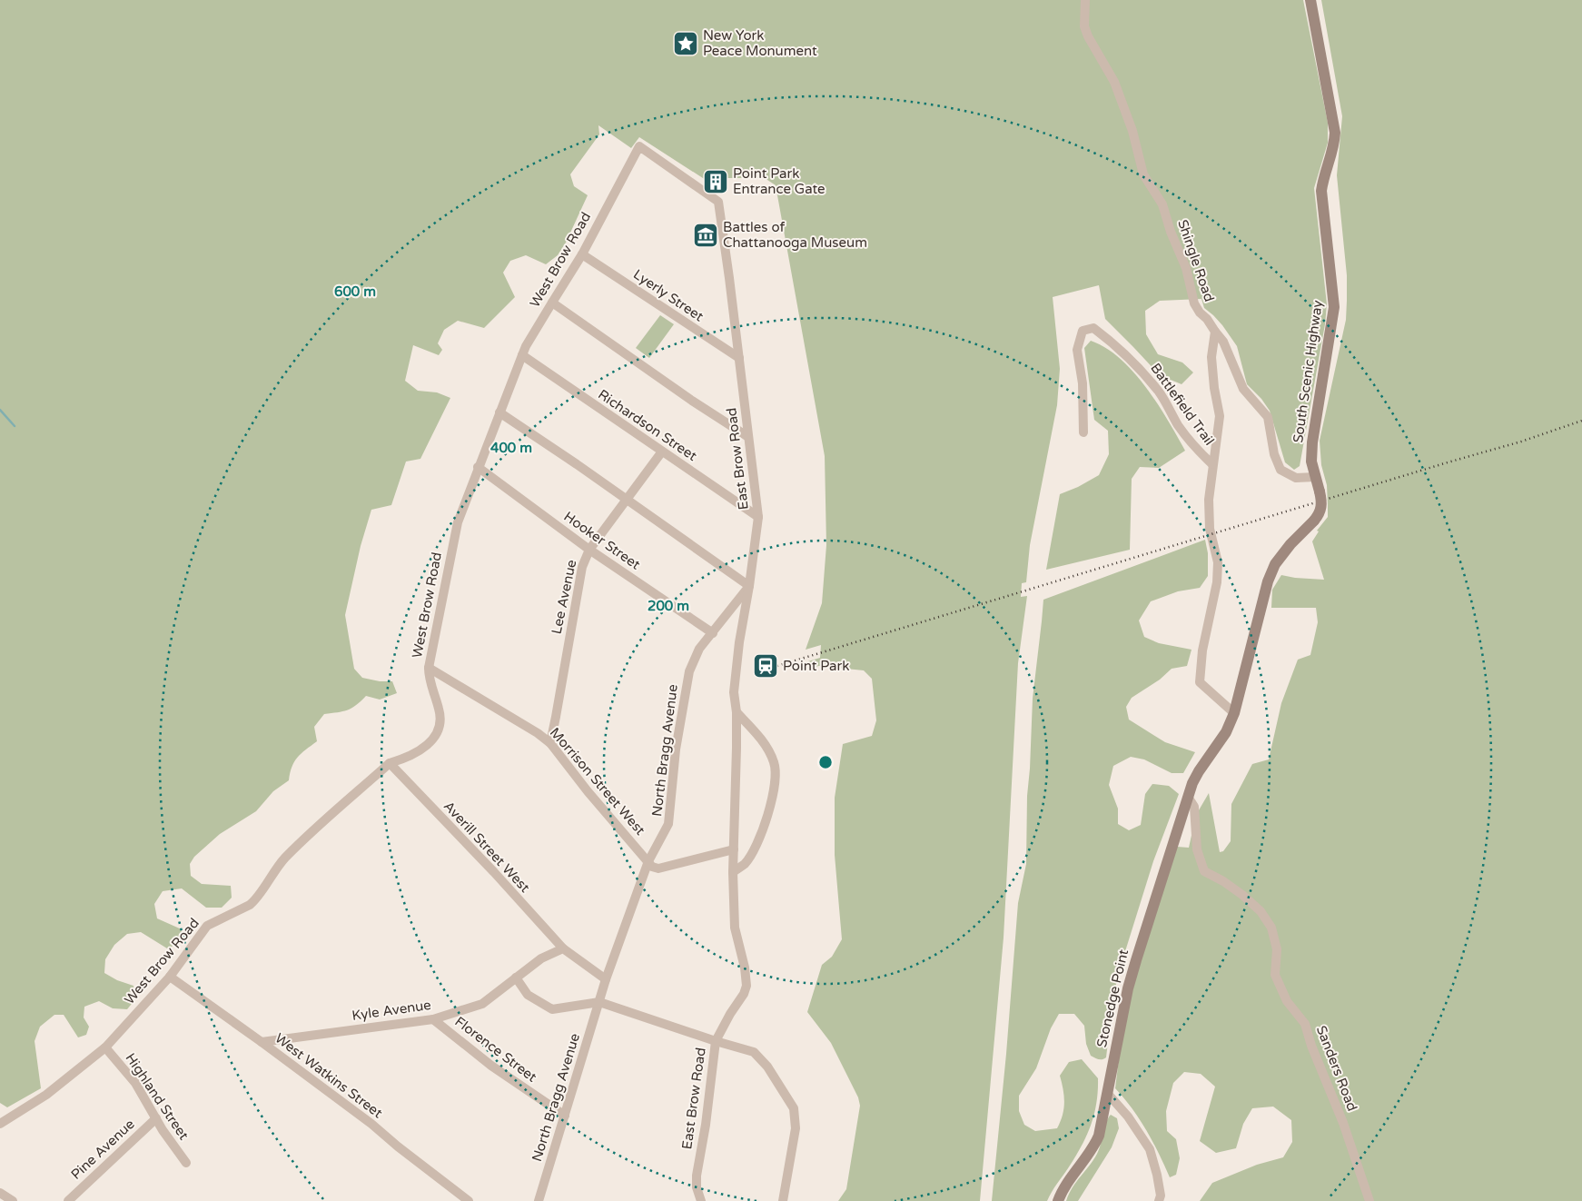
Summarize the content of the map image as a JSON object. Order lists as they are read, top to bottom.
{
  "streets": {
    "main road": ["South Scenic Highway", "Stonedge Point"],
    "street": [
      "West Brow Road",
      "Shingle Road",
      "Lyerly Street",
      "Battlefield Trail",
      "Richardson Street",
      "East Brow Road",
      "Hooker Street",
      "Lee Avenue",
      "North Bragg Avenue",
      "Morrison Street West",
      "Averill Street West",
      "Kyle Avenue",
      "Florence Street",
      "Sanders Road",
      "West Watkins Street",
      "Highland Street",
      "Pine Avenue"
    ]
  },
  "crossings": [
    ["West Brow Road", "Lyerly Street"],
    ["West Brow Road", "Richardson Street"],
    ["West Brow Road", "East Brow Road"],
    ["West Brow Road", "Hooker Street"],
    ["West Brow Road", "Morrison Street West"],
    ["West Brow Road", "Averill Street West"],
    ["West Brow Road", "West Watkins Street"],
    ["West Brow Road", "Highland Street"],
    ["Shingle Road", "South Scenic Highway"],
    ["Lyerly Street", "East Brow Road"],
    ["South Scenic Highway", "Stonedge Point"],
    ["South Scenic Highway", "Sanders Road"],
    ["Richardson Street", "East Brow Road"],
    ["Richardson Street", "Lee Avenue"],
    ["East Brow Road", "North Bragg Avenue"],
    ["Hooker Street", "Lee Avenue"],
    ["Hooker Street", "North Bragg Avenue"],
    ["Lee Avenue", "Morrison Street West"],
    ["North Bragg Avenue", "Morrison Street West"],
    ["North Bragg Avenue", "Averill Street West"],
    ["North Bragg Avenue", "Florence Street"],
    ["Averill Street West", "Kyle Avenue"],
    ["Stonedge Point", "Sanders Road"],
    ["Kyle Avenue", "Florence Street"],
    ["Kyle Avenue", "West Watkins Street"],
    ["Highland Street", "Pine Avenue"]
  ],
  "places": {
    "place": ["New York Peace Monument"],
    "building": ["Point Park Entrance Gate"],
    "museum": ["Battles of Chattanooga Museum"],
    "station": ["Point Park"]
  },
  "rings": ["600 m", "400 m", "200 m"]
}
